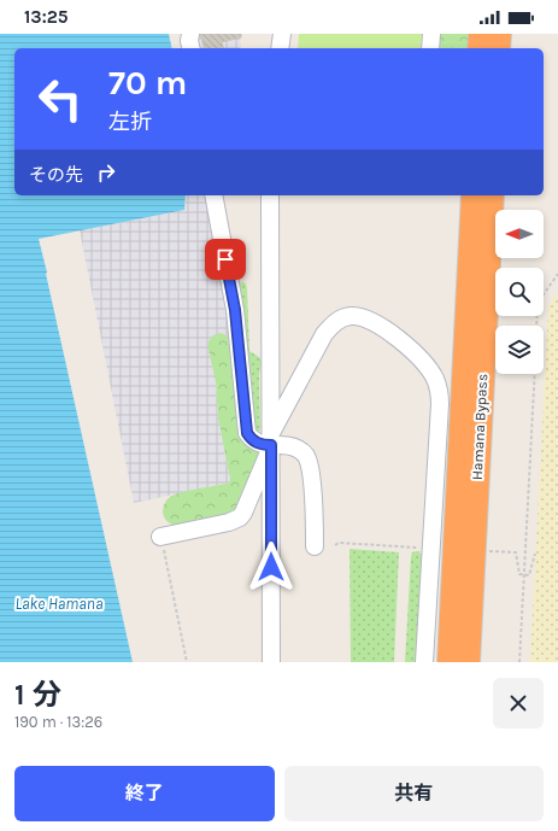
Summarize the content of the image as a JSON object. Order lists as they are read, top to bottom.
{
  "streets": {
    "highway": ["Hamana Bypass"]
  },
  "water": ["Lake Hamana"],
  "north": "left",
  "page": {
    "status": "13:25",
    "turn": ["70 m", "左折"],
    "then": "その先",
    "heading": ["1 分", "190 m · 13:26"],
    "buttons": ["終了", "共有"]
  }
}
